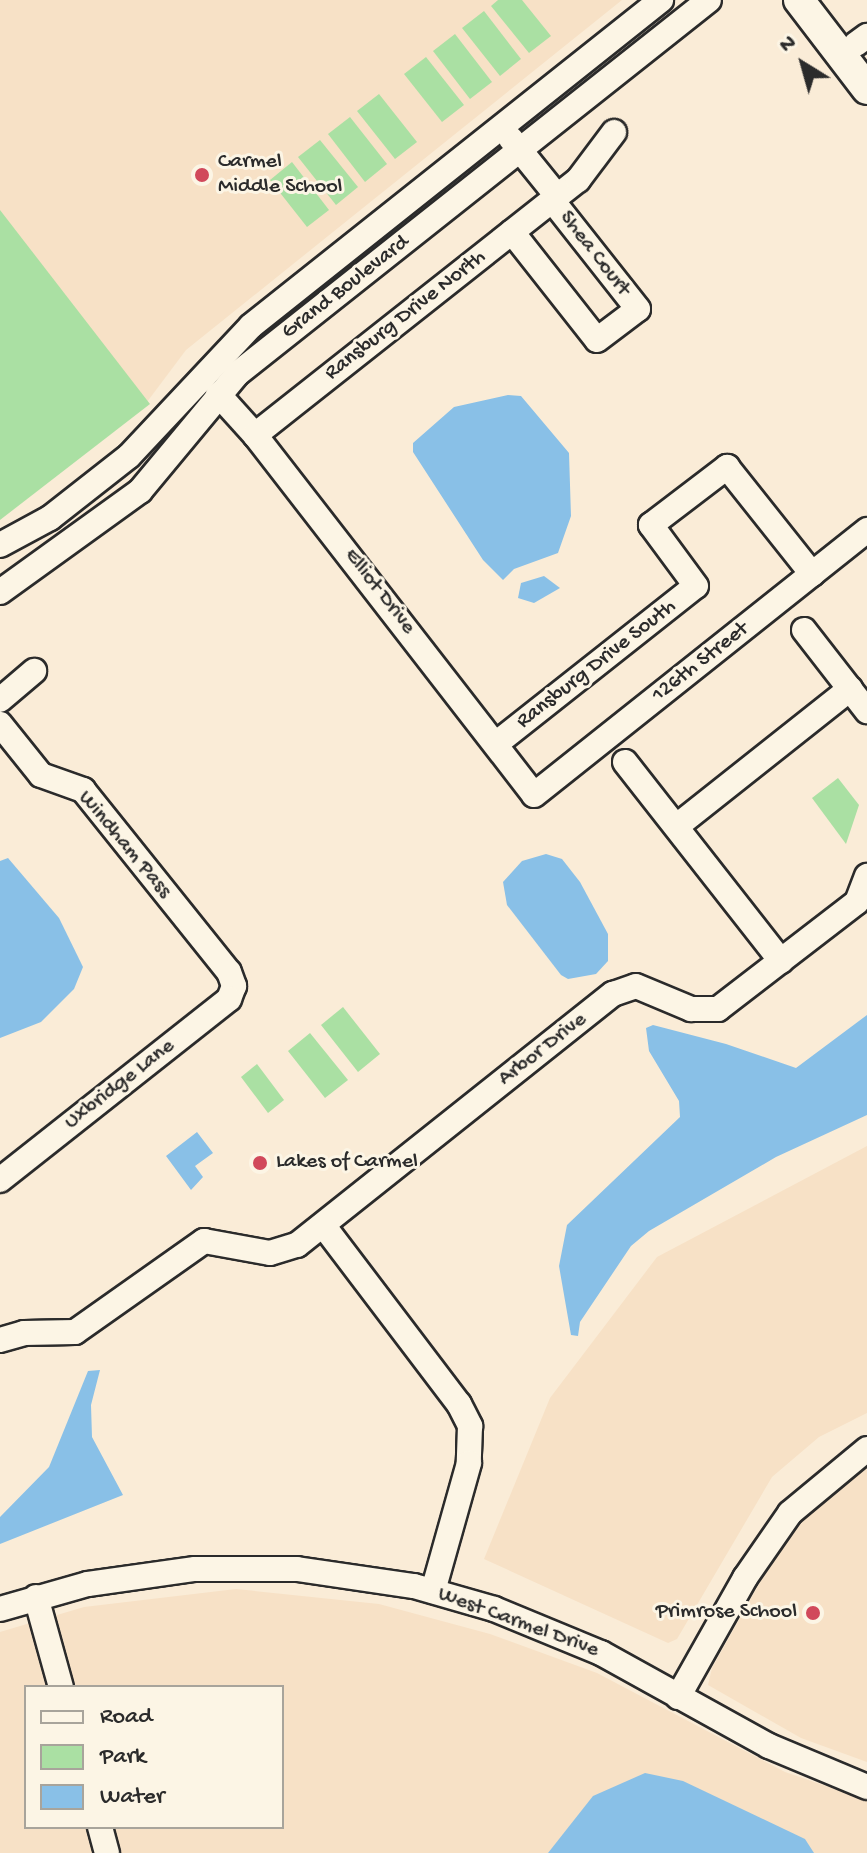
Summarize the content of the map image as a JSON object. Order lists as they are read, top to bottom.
{
  "streets": {
    "street": [
      "Shea Court",
      "Grand Boulevard",
      "Ransburg Drive North",
      "Elliot Drive",
      "126th Street",
      "Ransburg Drive South",
      "Windham Pass",
      "Arbor Drive",
      "Uxbridge Lane",
      "West Carmel Drive"
    ]
  },
  "crossings": [
    ["Shea Court", "Ransburg Drive North"],
    ["Grand Boulevard", "Elliot Drive"],
    ["Ransburg Drive North", "Elliot Drive"],
    ["Elliot Drive", "126th Street"],
    ["Elliot Drive", "Ransburg Drive South"],
    ["126th Street", "Ransburg Drive South"],
    ["Windham Pass", "Uxbridge Lane"]
  ],
  "places": ["Carmel Middle School", "Lakes of Carmel", "Primrose School"],
  "legend": ["Road", "Park", "Water"],
  "north": "top left"
}
